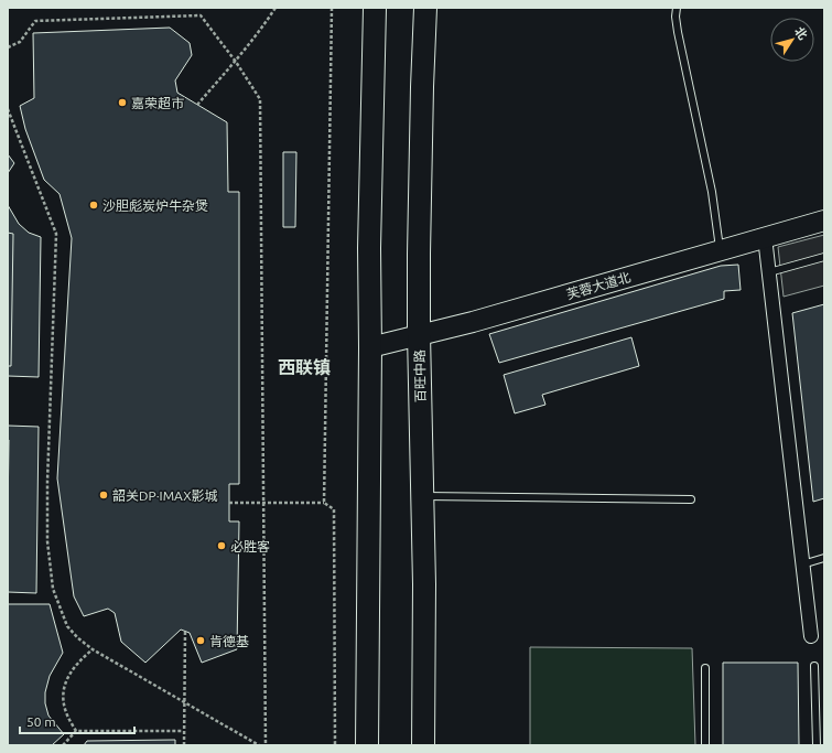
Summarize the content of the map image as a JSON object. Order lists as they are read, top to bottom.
{
  "streets": {
    "main road": ["芙蓉大道北", "百旺中路"]
  },
  "crossings": [
    ["芙蓉大道北", "百旺中路"]
  ],
  "districts": ["西联镇"],
  "places": [
    "嘉荣超市",
    "沙胆彪炭炉牛杂煲",
    "韶关DP·IMAX影城",
    "必胜客",
    "肯德基"
  ],
  "scale_bar": "50 m",
  "north": "top right"
}
